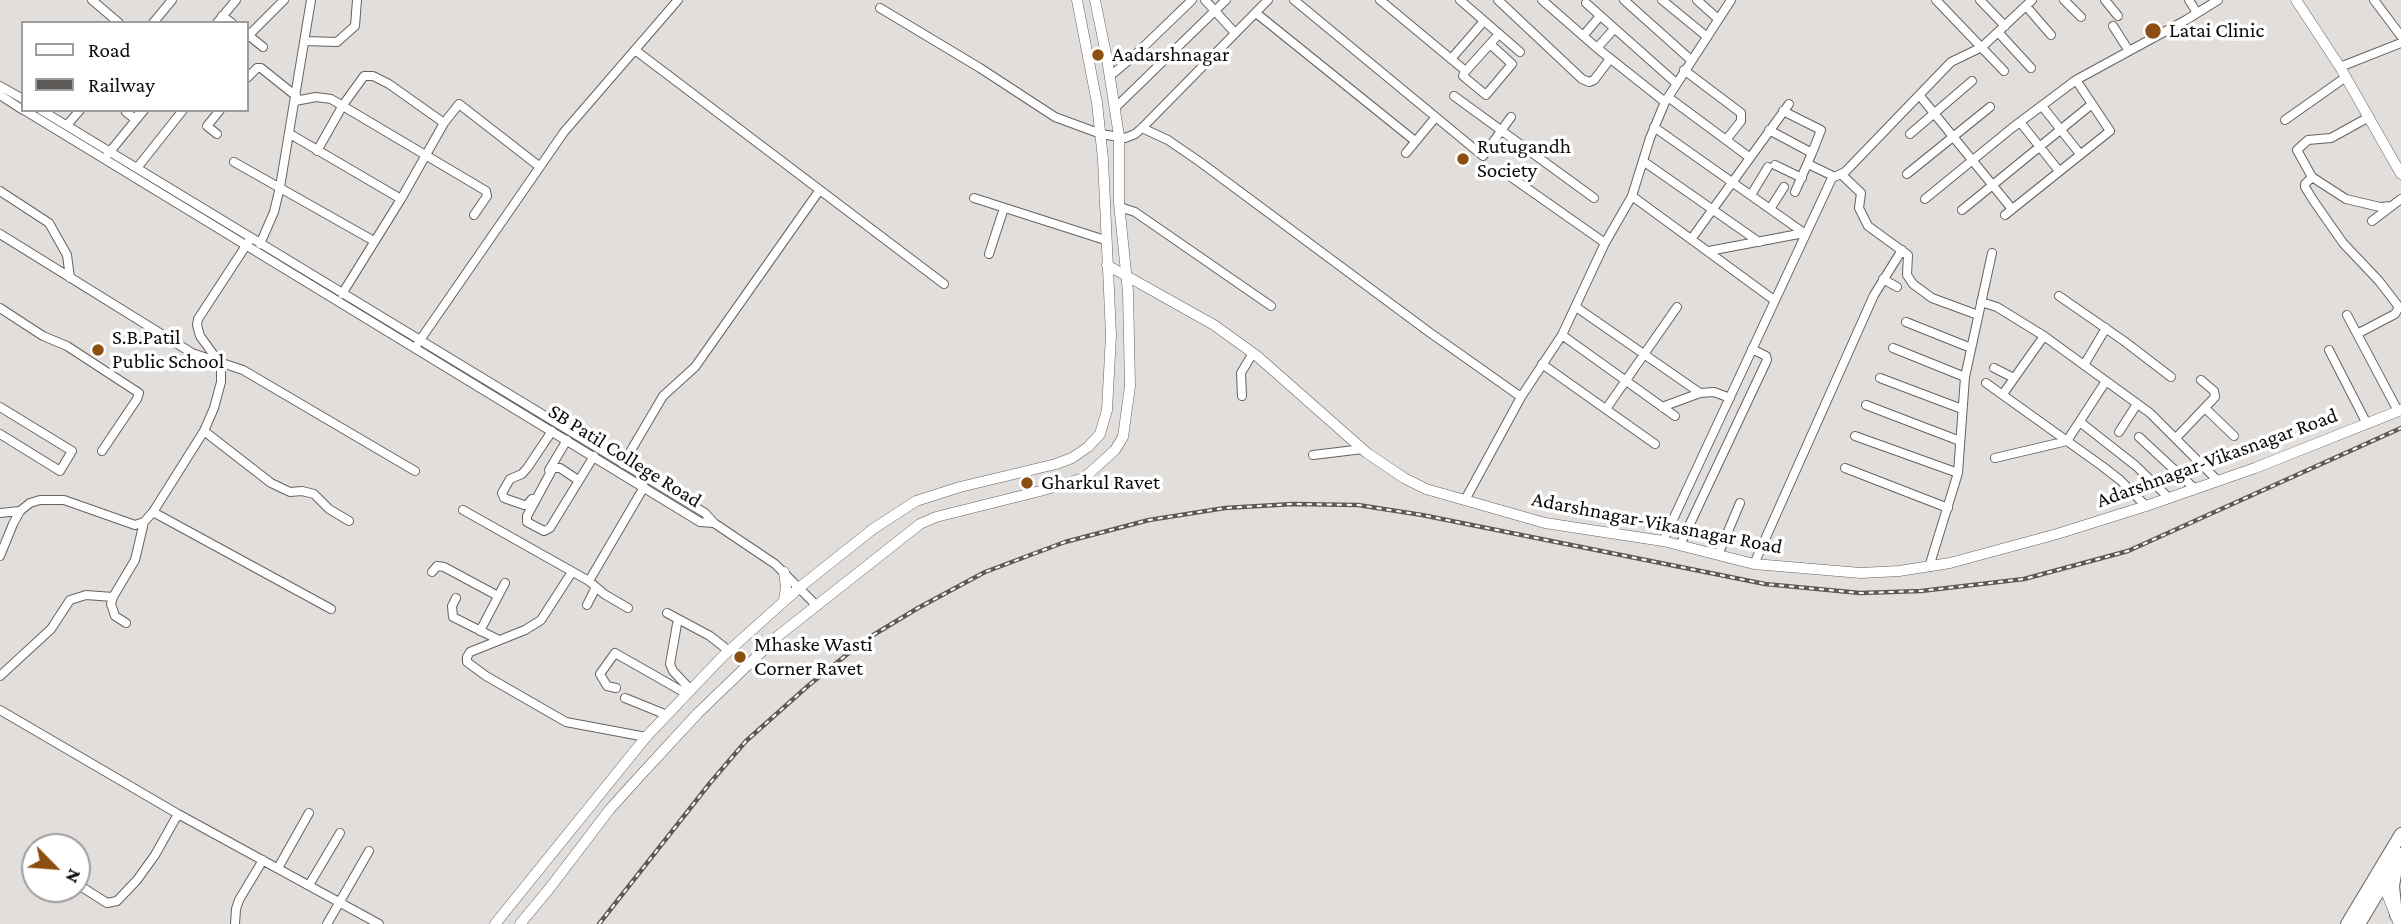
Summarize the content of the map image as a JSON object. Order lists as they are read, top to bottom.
{
  "streets": {
    "main road": ["Adarshnagar-Vikasnagar Road"],
    "street": ["SB Patil College Road"]
  },
  "places": [
    "Latai Clinic",
    "Aadarshnagar",
    "Rutugandh Society",
    "S.B.Patil Public School",
    "Gharkul Ravet",
    "Mhaske Wasti Corner Ravet"
  ],
  "legend": ["Road", "Railway"],
  "north": "bottom right"
}
